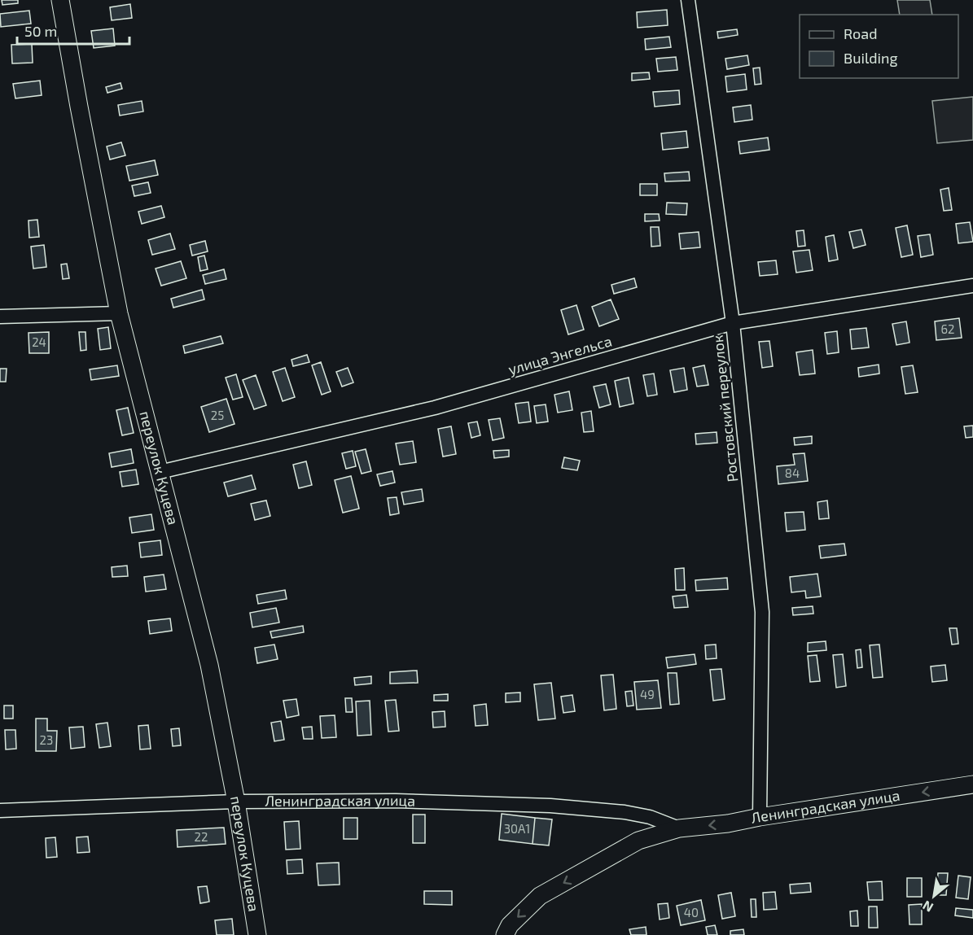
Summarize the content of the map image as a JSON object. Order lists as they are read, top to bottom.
{
  "streets": {
    "street": [
      "улица Энгельса",
      "Ростовский переулок",
      "переулок Куцева",
      "Ленинградская улица"
    ]
  },
  "crossings": [
    ["улица Энгельса", "Ростовский переулок"],
    ["улица Энгельса", "переулок Куцева"],
    ["Ростовский переулок", "Ленинградская улица"],
    ["переулок Куцева", "Ленинградская улица"]
  ],
  "house_numbers": [
    "62",
    "24",
    "25",
    "84",
    "49",
    "23",
    "30А1",
    "22",
    "40"
  ],
  "legend": ["Road", "Building"],
  "scale_bar": "50 m",
  "north": "bottom left"
}
